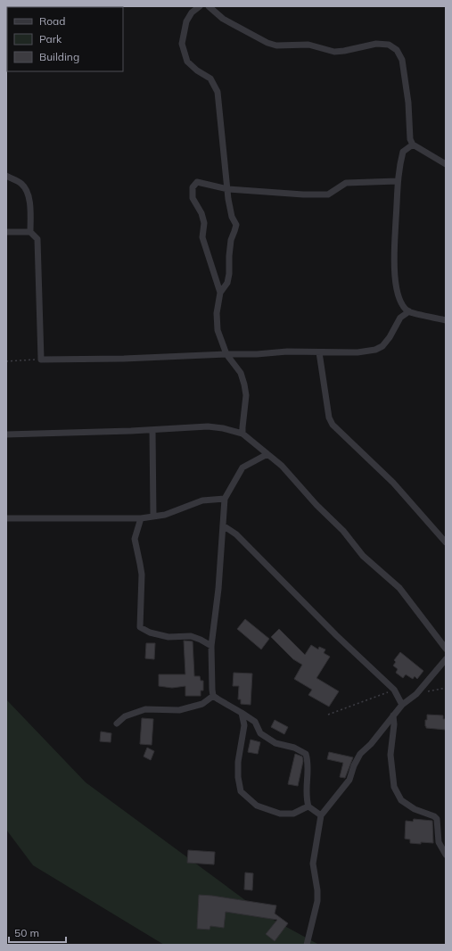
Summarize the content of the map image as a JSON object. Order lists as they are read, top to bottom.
{
  "legend": ["Road", "Park", "Building"],
  "scale_bar": "50 m"
}
